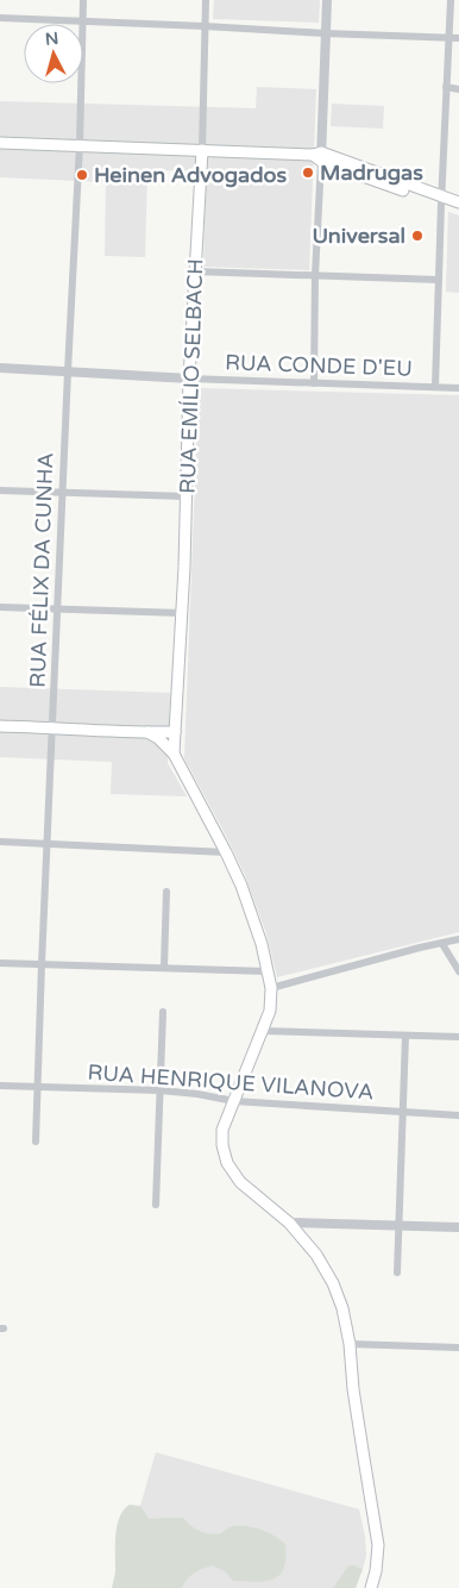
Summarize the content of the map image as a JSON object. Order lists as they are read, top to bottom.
{
  "streets": {
    "main road": ["RUA EMÍLIO SELBACH"],
    "street": ["RUA CONDE D'EU", "RUA FÉLIX DA CUNHA", "RUA HENRIQUE VILANOVA"]
  },
  "crossings": [
    ["RUA CONDE D'EU", "RUA EMÍLIO SELBACH"],
    ["RUA CONDE D'EU", "RUA FÉLIX DA CUNHA"],
    ["RUA FÉLIX DA CUNHA", "RUA HENRIQUE VILANOVA"]
  ],
  "places": ["Madrugas", "Heinen Advogados", "Universal"],
  "north": "top"
}
